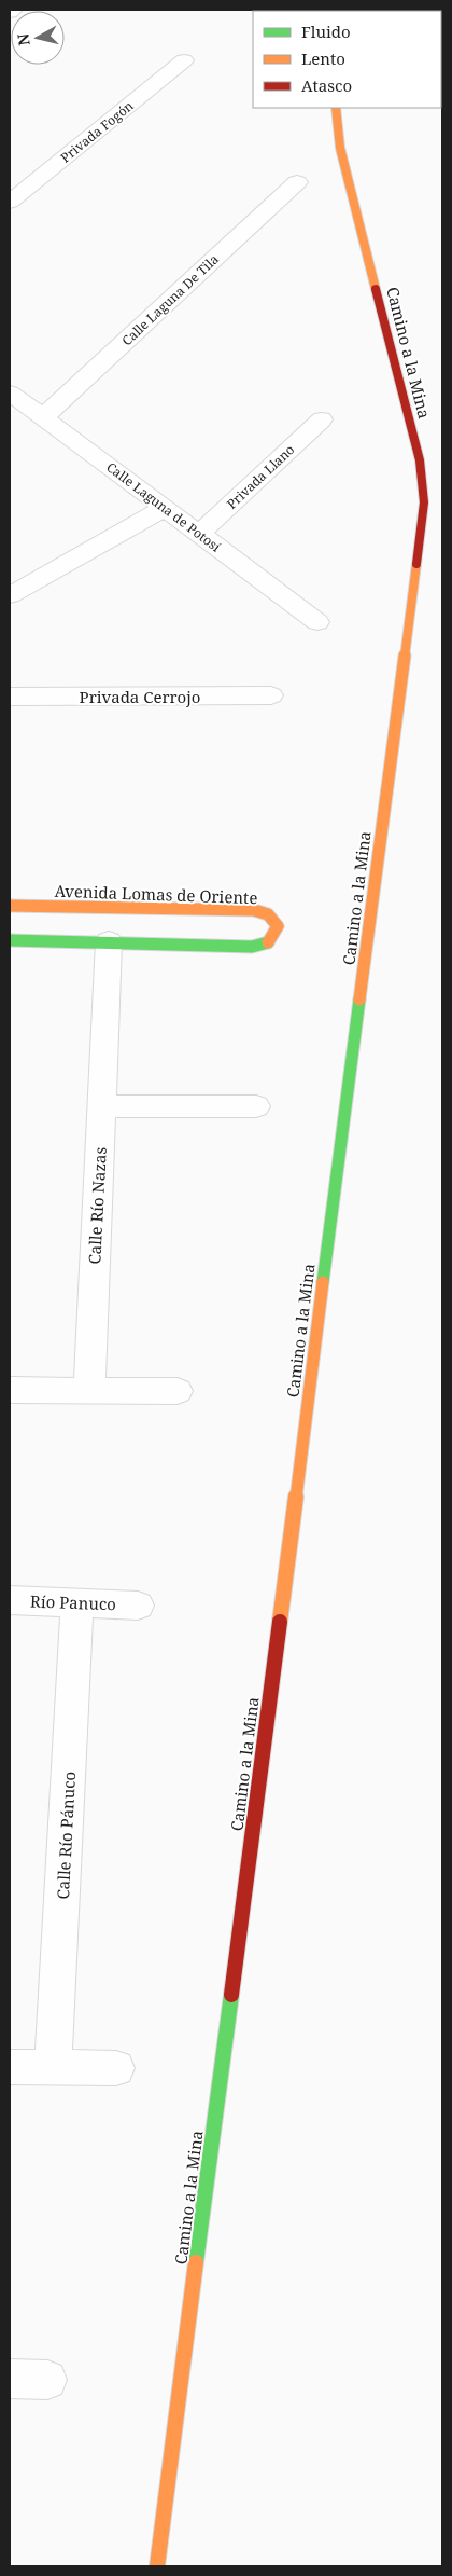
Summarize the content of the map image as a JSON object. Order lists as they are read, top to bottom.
{
  "streets": {
    "main road": ["Camino a la Mina", "Avenida Lomas de Oriente"],
    "street": [
      "Privada Fogón",
      "Calle Laguna De Tila",
      "Privada Llano",
      "Calle Laguna de Potosí",
      "Privada Cerrojo",
      "Calle Río Nazas",
      "Río Panuco",
      "Calle Río Pánuco"
    ]
  },
  "crossings": [
    ["Calle Laguna De Tila", "Calle Laguna de Potosí"],
    ["Privada Llano", "Calle Laguna de Potosí"],
    ["Avenida Lomas de Oriente", "Calle Río Nazas"],
    ["Río Panuco", "Calle Río Pánuco"]
  ],
  "legend": ["Fluido", "Lento", "Atasco"],
  "north": "left"
}
